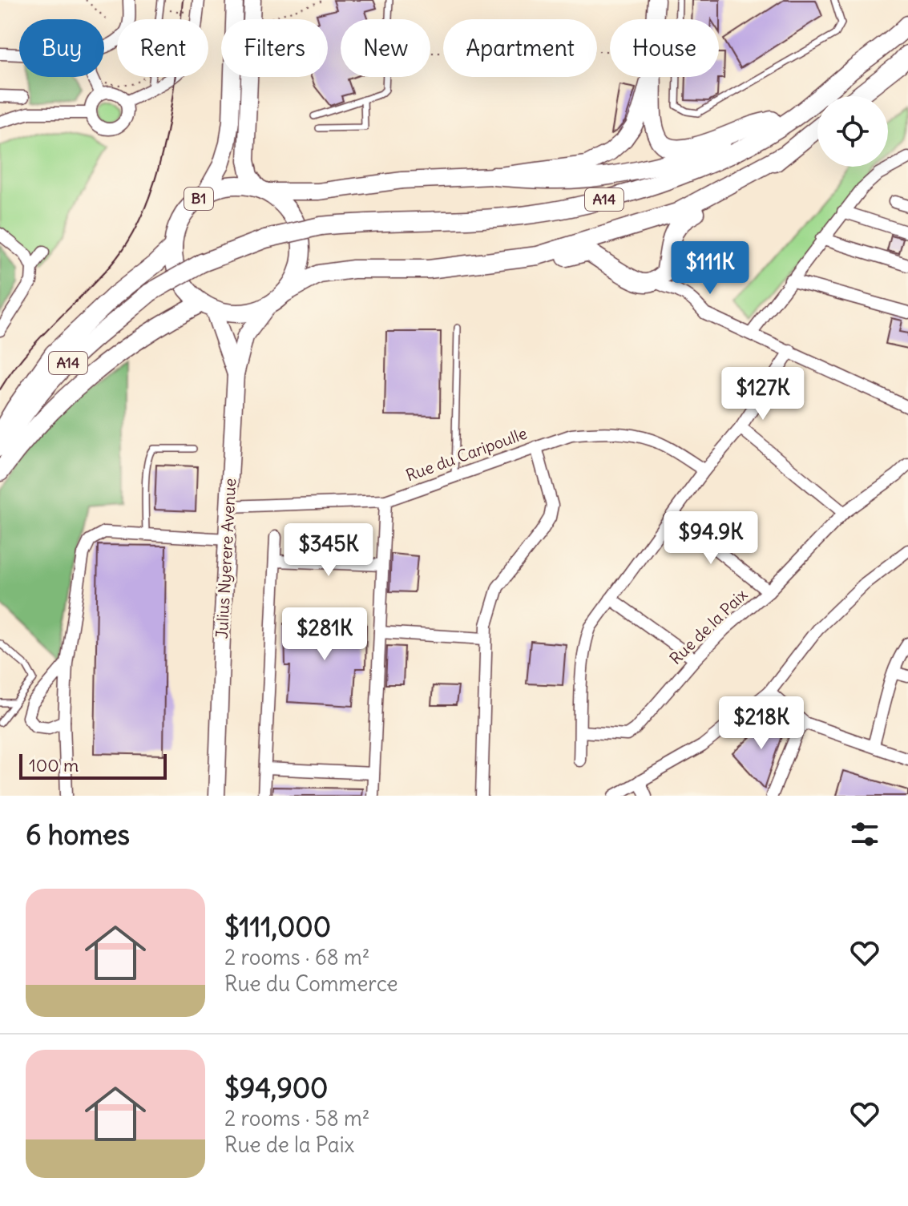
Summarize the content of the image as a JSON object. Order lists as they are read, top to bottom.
{
  "streets": {
    "main road": ["B1", "A14", "Julius Nyerere Avenue"],
    "street": ["Rue du Caripoulle", "Rue de la Paix"]
  },
  "crossings": [
    ["B1", "A14"],
    ["B1", "Julius Nyerere Avenue"],
    ["A14", "Julius Nyerere Avenue"],
    ["Rue du Caripoulle", "Julius Nyerere Avenue"]
  ],
  "scale_bar": "100 m",
  "page": {
    "chip": [
      "Buy",
      "Rent",
      "Filters",
      "New",
      "Apartment",
      "House"
    ],
    "price": [
      "$111K",
      "$127K",
      "$94.9K",
      "$345K",
      "$281K",
      "$218K"
    ],
    "scale": "100 m",
    "heading": "6 homes",
    "list": [
      {
        "name": "$111,000",
        "note": "2 rooms · 68 m² · Rue du Commerce"
      },
      {
        "name": "$94,900",
        "note": "2 rooms · 58 m² · Rue de la Paix"
      }
    ]
  }
}
